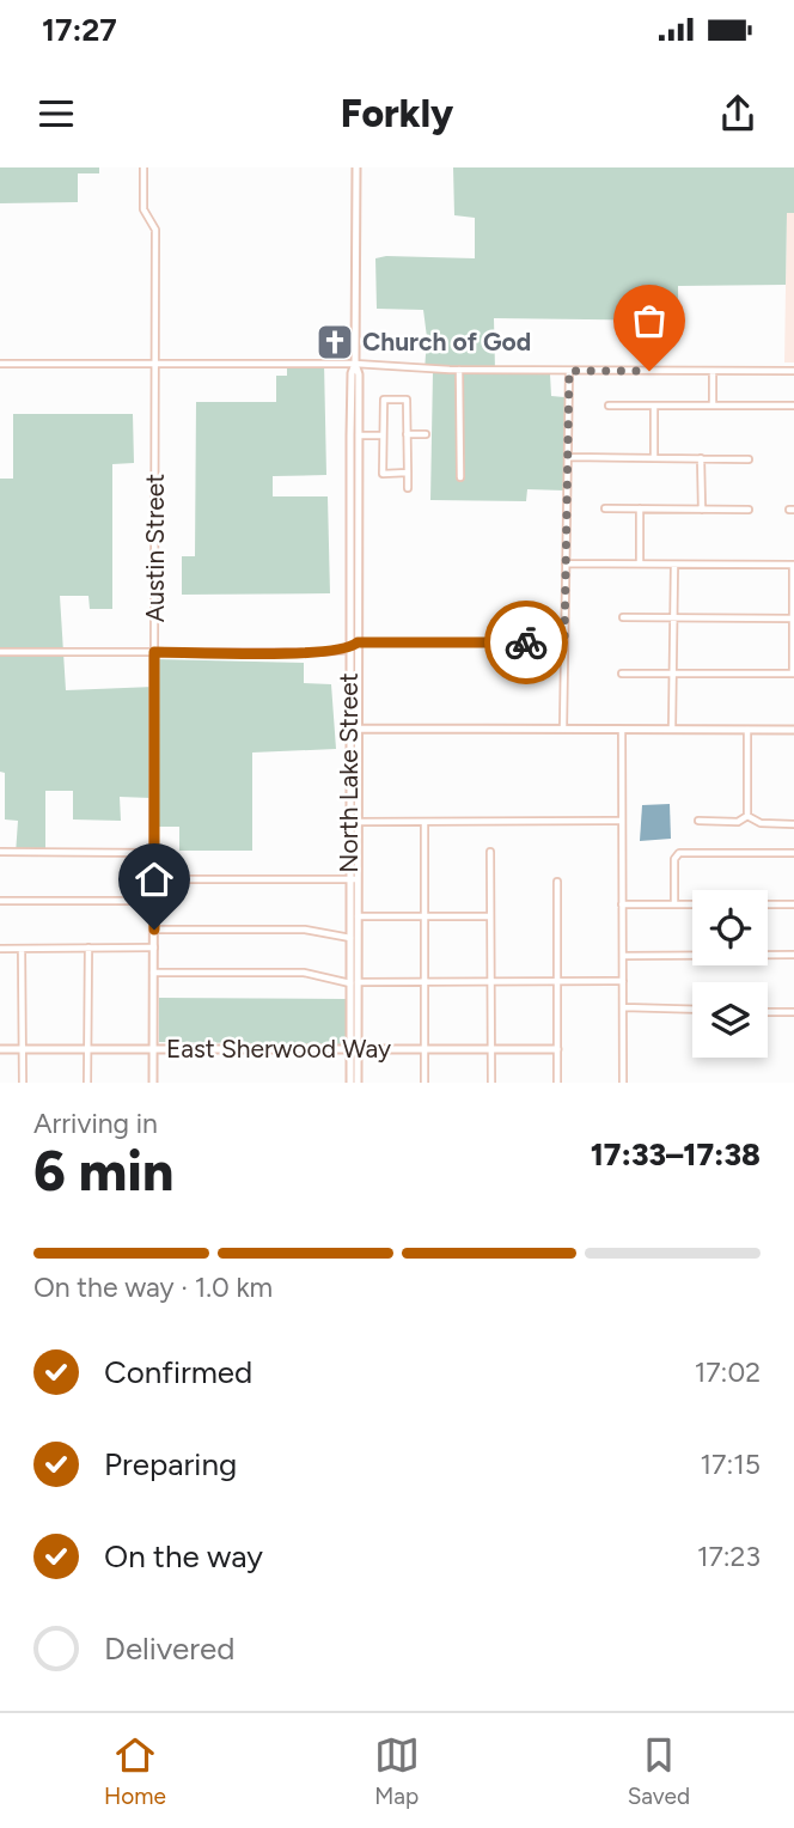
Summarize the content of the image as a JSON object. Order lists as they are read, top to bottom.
{
  "streets": {
    "street": ["Austin Street", "North Lake Street", "East Sherwood Way"]
  },
  "crossings": [
    ["Austin Street", "East Sherwood Way"],
    ["North Lake Street", "East Sherwood Way"]
  ],
  "places": {
    "church": ["Church of God"]
  },
  "page": {
    "status": "17:27",
    "header": "Forkly",
    "heading": ["6 min", "Arriving in", "17:33–17:38"],
    "bar": "On the way · 1.0 km",
    "list": [
      ["Confirmed", "17:02"],
      ["Preparing", "17:15"],
      ["On the way", "17:23"],
      "Delivered"
    ],
    "tabs": ["Home", "Map", "Saved"]
  }
}
